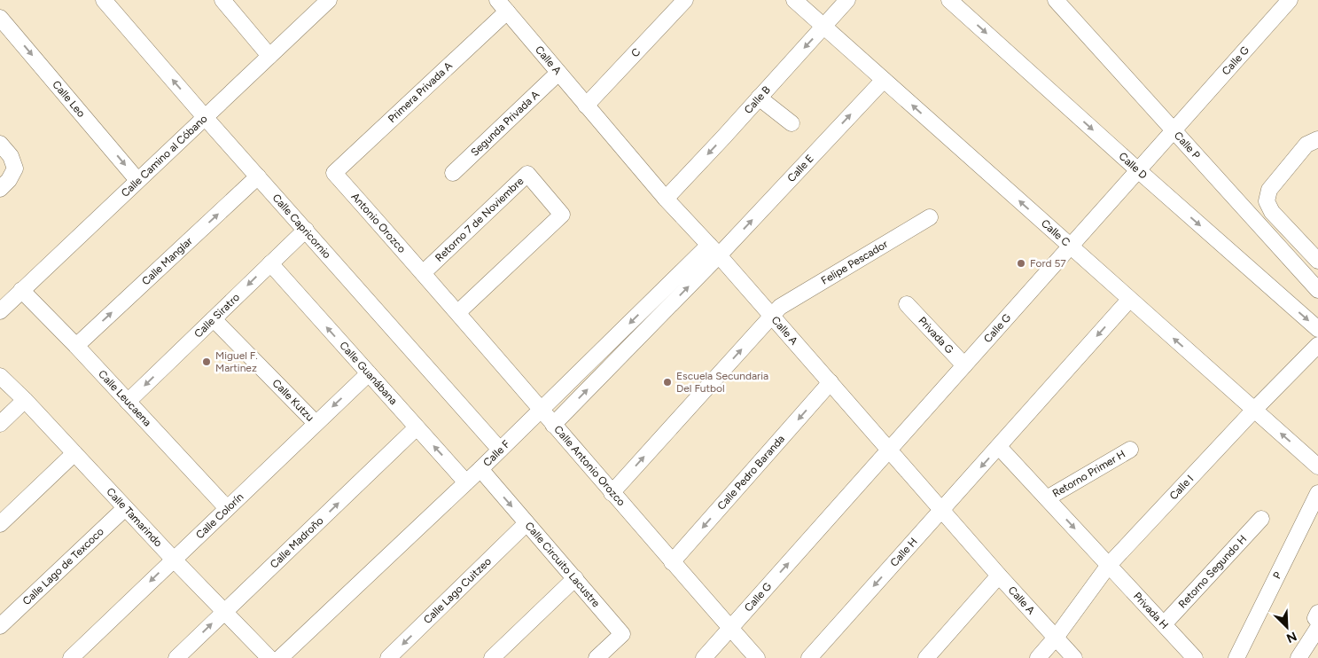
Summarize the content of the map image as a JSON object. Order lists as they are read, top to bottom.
{
  "streets": {
    "street": [
      "C",
      "Calle A",
      "Calle G",
      "Primera Privada A",
      "Calle Leo",
      "Calle B",
      "Segunda Privada A",
      "Calle P",
      "Calle Camino al Cóbano",
      "Calle D",
      "Calle E",
      "Retorno 7 de Noviembre",
      "Antonio Orozco",
      "Calle Capricornio",
      "Calle C",
      "Calle Manglar",
      "Felipe Pescador",
      "Calle Siratro",
      "Privada G",
      "Calle Guanábana",
      "Calle Leucaena",
      "Calle Kutzu",
      "Calle F",
      "Calle Antonio Orozco",
      "Calle Pedro Baranda",
      "Retorno Primer H",
      "Calle I",
      "Calle Colorín",
      "Calle Tamarindo",
      "Calle Madroño",
      "Calle H",
      "Calle Circuito Lacustre",
      "Calle Lago de Texcoco",
      "Retorno Segundo H",
      "P",
      "Calle Lago Cuitzeo",
      "Privada H"
    ]
  },
  "crossings": [
    ["C", "Calle A"],
    ["Calle A", "Calle G"],
    ["Calle A", "Primera Privada A"],
    ["Calle A", "Calle B"],
    ["Calle A", "Segunda Privada A"],
    ["Calle A", "Calle E"],
    ["Calle A", "Felipe Pescador"],
    ["Calle A", "Calle F"],
    ["Calle A", "Calle Pedro Baranda"],
    ["Calle A", "Calle I"],
    ["Calle A", "Calle H"],
    ["Calle G", "Calle P"],
    ["Calle G", "Calle D"],
    ["Calle G", "Calle C"],
    ["Calle G", "Privada G"],
    ["Calle G", "Calle Antonio Orozco"],
    ["Primera Privada A", "Antonio Orozco"],
    ["Calle Leo", "Calle Camino al Cóbano"],
    ["Calle B", "Calle C"],
    ["Calle Camino al Cóbano", "Calle Capricornio"],
    ["Calle Camino al Cóbano", "Calle Leucaena"],
    ["Calle E", "Calle C"],
    ["Calle E", "Calle F"],
    ["Retorno 7 de Noviembre", "Antonio Orozco"],
    ["Retorno 7 de Noviembre", "Calle Antonio Orozco"],
    ["Antonio Orozco", "Calle Antonio Orozco"],
    ["Calle Capricornio", "Calle Manglar"],
    ["Calle Capricornio", "Calle Siratro"],
    ["Calle Capricornio", "Calle F"],
    ["Calle C", "Calle I"],
    ["Calle C", "Calle H"],
    ["Calle Manglar", "Calle Leucaena"],
    ["Felipe Pescador", "Calle Antonio Orozco"],
    ["Calle Siratro", "Calle Guanábana"],
    ["Calle Siratro", "Calle Leucaena"],
    ["Calle Siratro", "Calle Kutzu"],
    ["Calle Guanábana", "Calle F"],
    ["Calle Guanábana", "Calle Colorín"],
    ["Calle Guanábana", "Calle Madroño"],
    ["Calle Leucaena", "Calle Colorín"],
    ["Calle Kutzu", "Calle Colorín"],
    ["Calle F", "Calle Antonio Orozco"],
    ["Calle F", "Calle Circuito Lacustre"],
    ["Calle Antonio Orozco", "Calle Pedro Baranda"],
    ["Calle I", "Privada H"],
    ["Calle Colorín", "Calle Tamarindo"],
    ["Calle Tamarindo", "Calle Madroño"],
    ["Calle Tamarindo", "Calle Lago de Texcoco"],
    ["Calle Circuito Lacustre", "Calle Lago Cuitzeo"],
    ["Retorno Segundo H", "Privada H"]
  ],
  "one_way": [
    "Calle Leo",
    "Calle B",
    "Calle D",
    "Calle E",
    "Calle C",
    "Calle Manglar",
    "Calle Siratro",
    "Calle Guanábana",
    "Calle Pedro Baranda",
    "Calle Colorín",
    "Calle Madroño",
    "Calle H"
  ],
  "places": ["Ford 57", "Miguel F. Martinez", "Escuela Secundaria Del Futbol"],
  "north": "bottom right"
}
